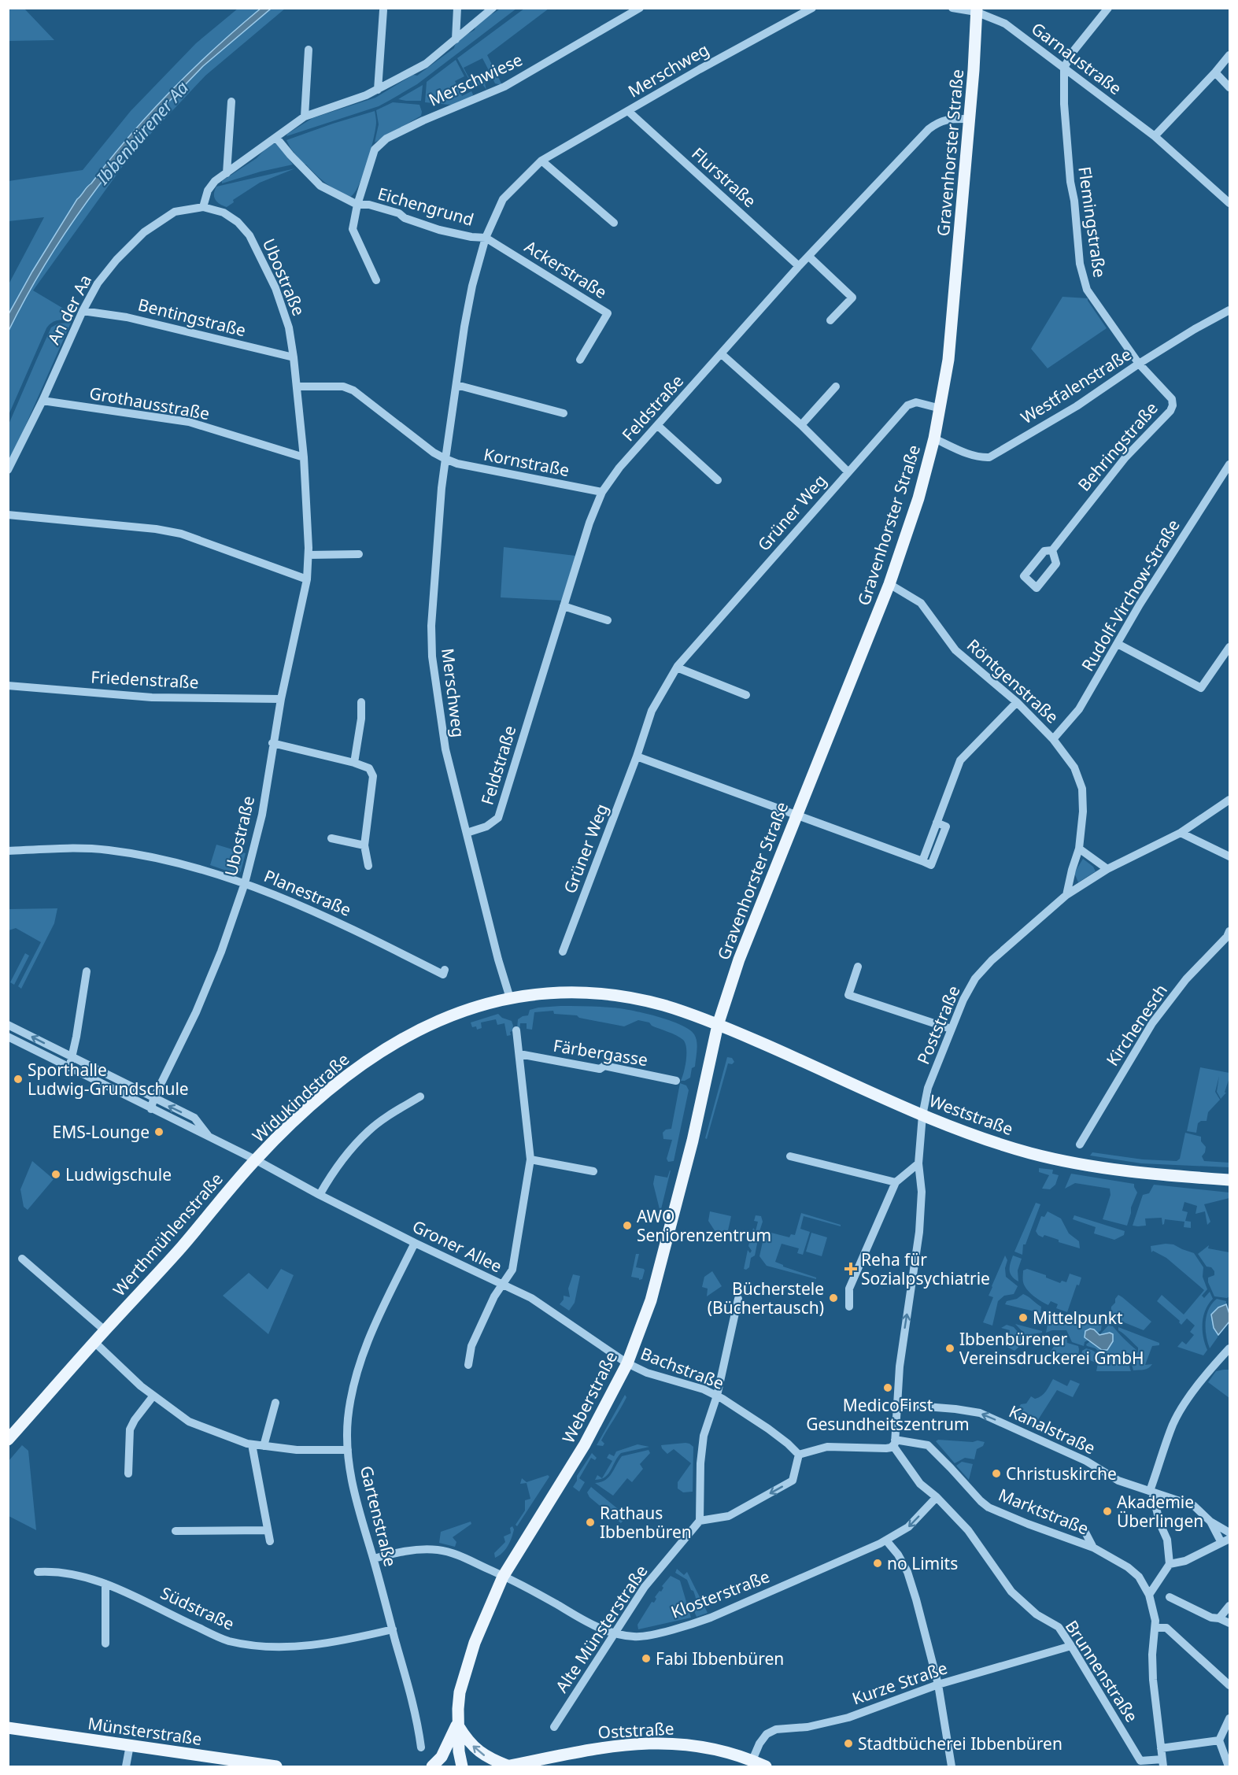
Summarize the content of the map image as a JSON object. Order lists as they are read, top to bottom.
{
  "streets": {
    "main road": [
      "Gravenhorster Straße",
      "Widukindstraße",
      "Weststraße",
      "Werthmühlenstraße",
      "Weberstraße",
      "Oststraße",
      "Münsterstraße"
    ],
    "street": [
      "Garnaustraße",
      "Merschweg",
      "Merschwiese",
      "Flurstraße",
      "Eichengrund",
      "Flemingstraße",
      "Ackerstraße",
      "Ubostraße",
      "An der Aa",
      "Bentingstraße",
      "Westfalenstraße",
      "Grothausstraße",
      "Feldstraße",
      "Behringstraße",
      "Kornstraße",
      "Grüner Weg",
      "Rudolf-Virchow-Straße",
      "Friedenstraße",
      "Röntgenstraße",
      "Planestraße",
      "Poststraße",
      "Kirchenesch",
      "Färbergasse",
      "Groner Allee",
      "Bachstraße",
      "Kanalstraße",
      "Marktstraße",
      "Gartenstraße",
      "Klosterstraße",
      "Südstraße",
      "Alte Münsterstraße",
      "Brunnenstraße",
      "Kurze Straße"
    ]
  },
  "crossings": [
    ["Garnaustraße", "Gravenhorster Straße"],
    ["Garnaustraße", "Flemingstraße"],
    ["Merschweg", "Flurstraße"],
    ["Merschweg", "Eichengrund"],
    ["Merschweg", "Ackerstraße"],
    ["Merschweg", "Feldstraße"],
    ["Merschweg", "Kornstraße"],
    ["Merschweg", "Widukindstraße"],
    ["Merschwiese", "Eichengrund"],
    ["Gravenhorster Straße", "Westfalenstraße"],
    ["Gravenhorster Straße", "Feldstraße"],
    ["Gravenhorster Straße", "Grüner Weg"],
    ["Gravenhorster Straße", "Röntgenstraße"],
    ["Gravenhorster Straße", "Widukindstraße"],
    ["Gravenhorster Straße", "Weststraße"],
    ["Gravenhorster Straße", "Weberstraße"],
    ["Flurstraße", "Feldstraße"],
    ["Eichengrund", "Ackerstraße"],
    ["Flemingstraße", "Westfalenstraße"],
    ["Flemingstraße", "Behringstraße"],
    ["Ubostraße", "An der Aa"],
    ["Ubostraße", "Bentingstraße"],
    ["Ubostraße", "Grothausstraße"],
    ["Ubostraße", "Friedenstraße"],
    ["Ubostraße", "Planestraße"],
    ["Ubostraße", "Groner Allee"],
    ["An der Aa", "Bentingstraße"],
    ["An der Aa", "Grothausstraße"],
    ["Westfalenstraße", "Behringstraße"],
    ["Feldstraße", "Kornstraße"],
    ["Rudolf-Virchow-Straße", "Röntgenstraße"],
    ["Röntgenstraße", "Poststraße"],
    ["Poststraße", "Weststraße"],
    ["Poststraße", "Kanalstraße"],
    ["Poststraße", "Marktstraße"],
    ["Poststraße", "Brunnenstraße"],
    ["Widukindstraße", "Weststraße"],
    ["Widukindstraße", "Werthmühlenstraße"],
    ["Widukindstraße", "Groner Allee"],
    ["Widukindstraße", "Weberstraße"],
    ["Weststraße", "Weberstraße"],
    ["Werthmühlenstraße", "Groner Allee"],
    ["Groner Allee", "Bachstraße"],
    ["Groner Allee", "Gartenstraße"],
    ["Bachstraße", "Weberstraße"],
    ["Weberstraße", "Klosterstraße"],
    ["Marktstraße", "Brunnenstraße"],
    ["Gartenstraße", "Klosterstraße"],
    ["Gartenstraße", "Südstraße"],
    ["Klosterstraße", "Alte Münsterstraße"],
    ["Klosterstraße", "Brunnenstraße"],
    ["Brunnenstraße", "Kurze Straße"],
    ["Kurze Straße", "Oststraße"]
  ],
  "one_way": ["Kanalstraße"],
  "water": ["Ibbenbürener Aa"],
  "places": {
    "other": [
      "Sporthalle Ludwig-Grundschule",
      "EMS-Lounge",
      "Ludwigschule",
      "AWO Seniorenzentrum",
      "Bücherstele (Büchertausch)",
      "Mittelpunkt",
      "Ibbenbürener Vereinsdruckerei GmbH",
      "MedicoFirst Gesundheitszentrum",
      "Christuskirche",
      "Akademie Überlingen",
      "Rathaus Ibbenbüren",
      "no Limits",
      "Fabi Ibbenbüren",
      "Stadtbücherei Ibbenbüren"
    ],
    "health": ["Reha für Sozialpsychiatrie"]
  }
}
